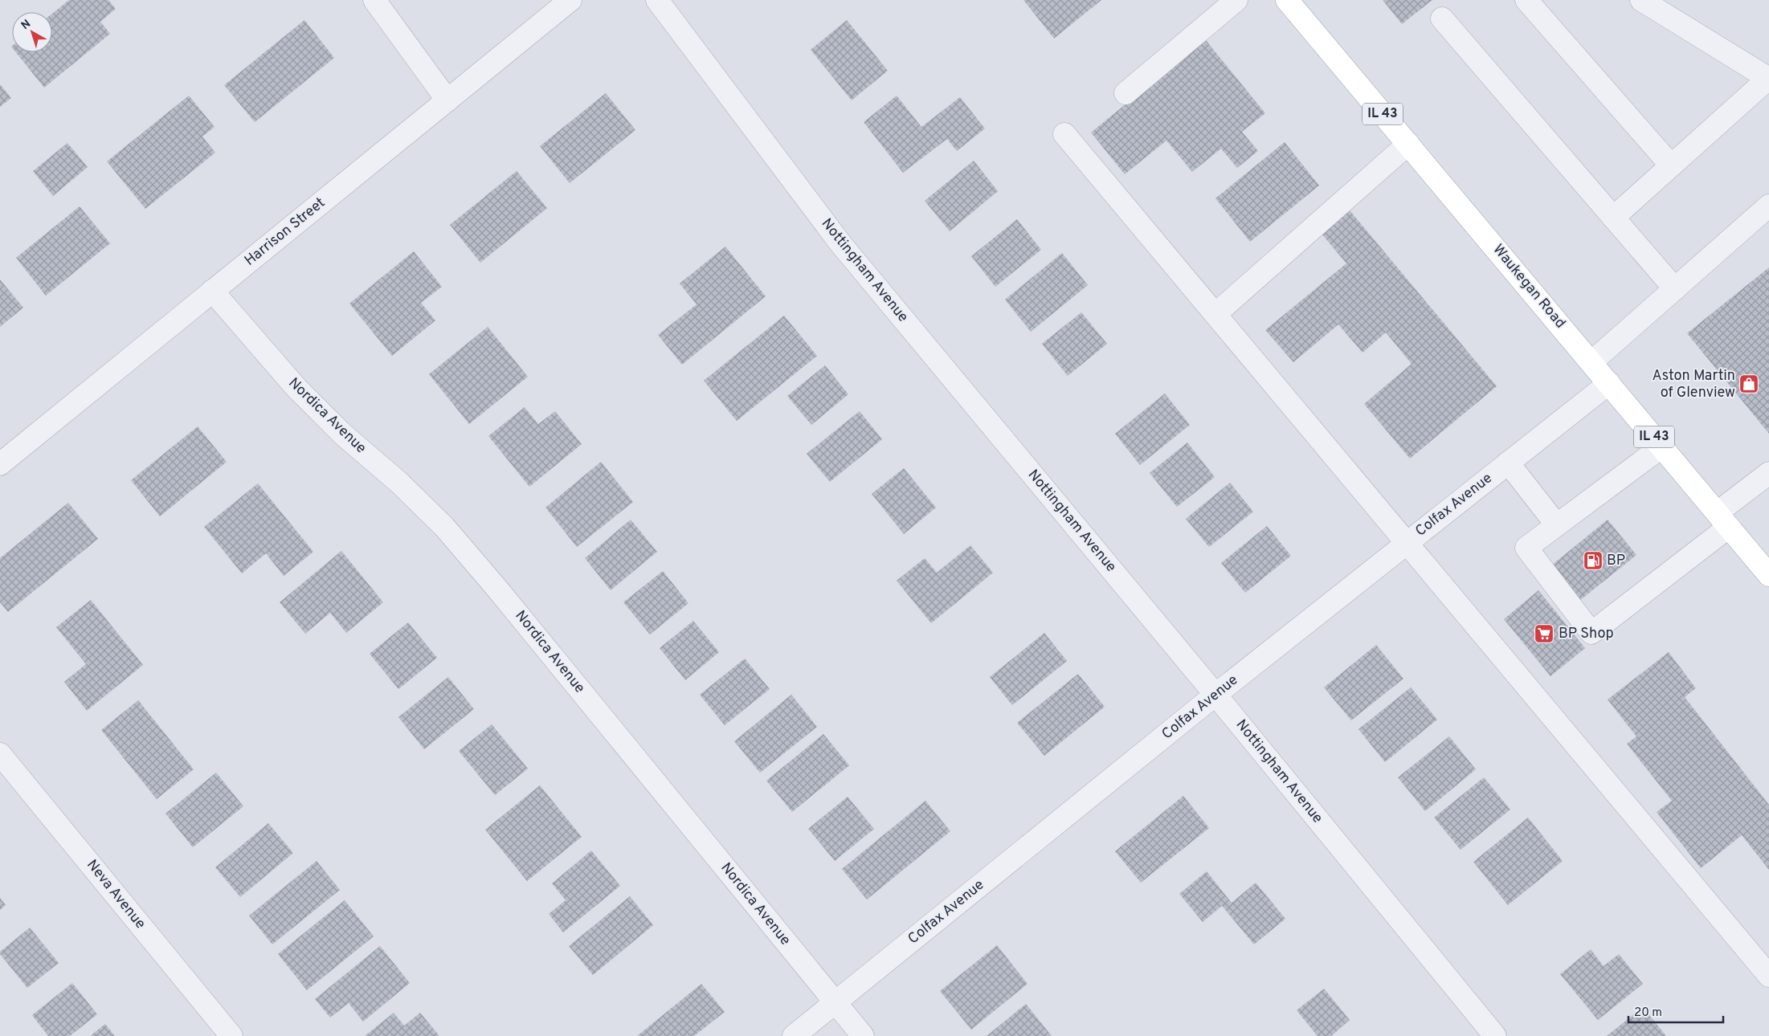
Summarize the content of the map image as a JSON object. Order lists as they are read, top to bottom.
{
  "streets": {
    "main road": ["IL 43", "Waukegan Road"],
    "street": [
      "Harrison Street",
      "Nottingham Avenue",
      "Nordica Avenue",
      "Colfax Avenue",
      "Neva Avenue"
    ]
  },
  "crossings": [
    ["Harrison Street", "Nordica Avenue"],
    ["Nottingham Avenue", "Colfax Avenue"],
    ["Waukegan Road", "Colfax Avenue"],
    ["Nordica Avenue", "Colfax Avenue"]
  ],
  "places": {
    "shop": ["Aston Martin of Glenview"],
    "fuel station": ["BP"],
    "supermarket": ["BP Shop"]
  },
  "scale_bar": "20 m",
  "north": "top left"
}
